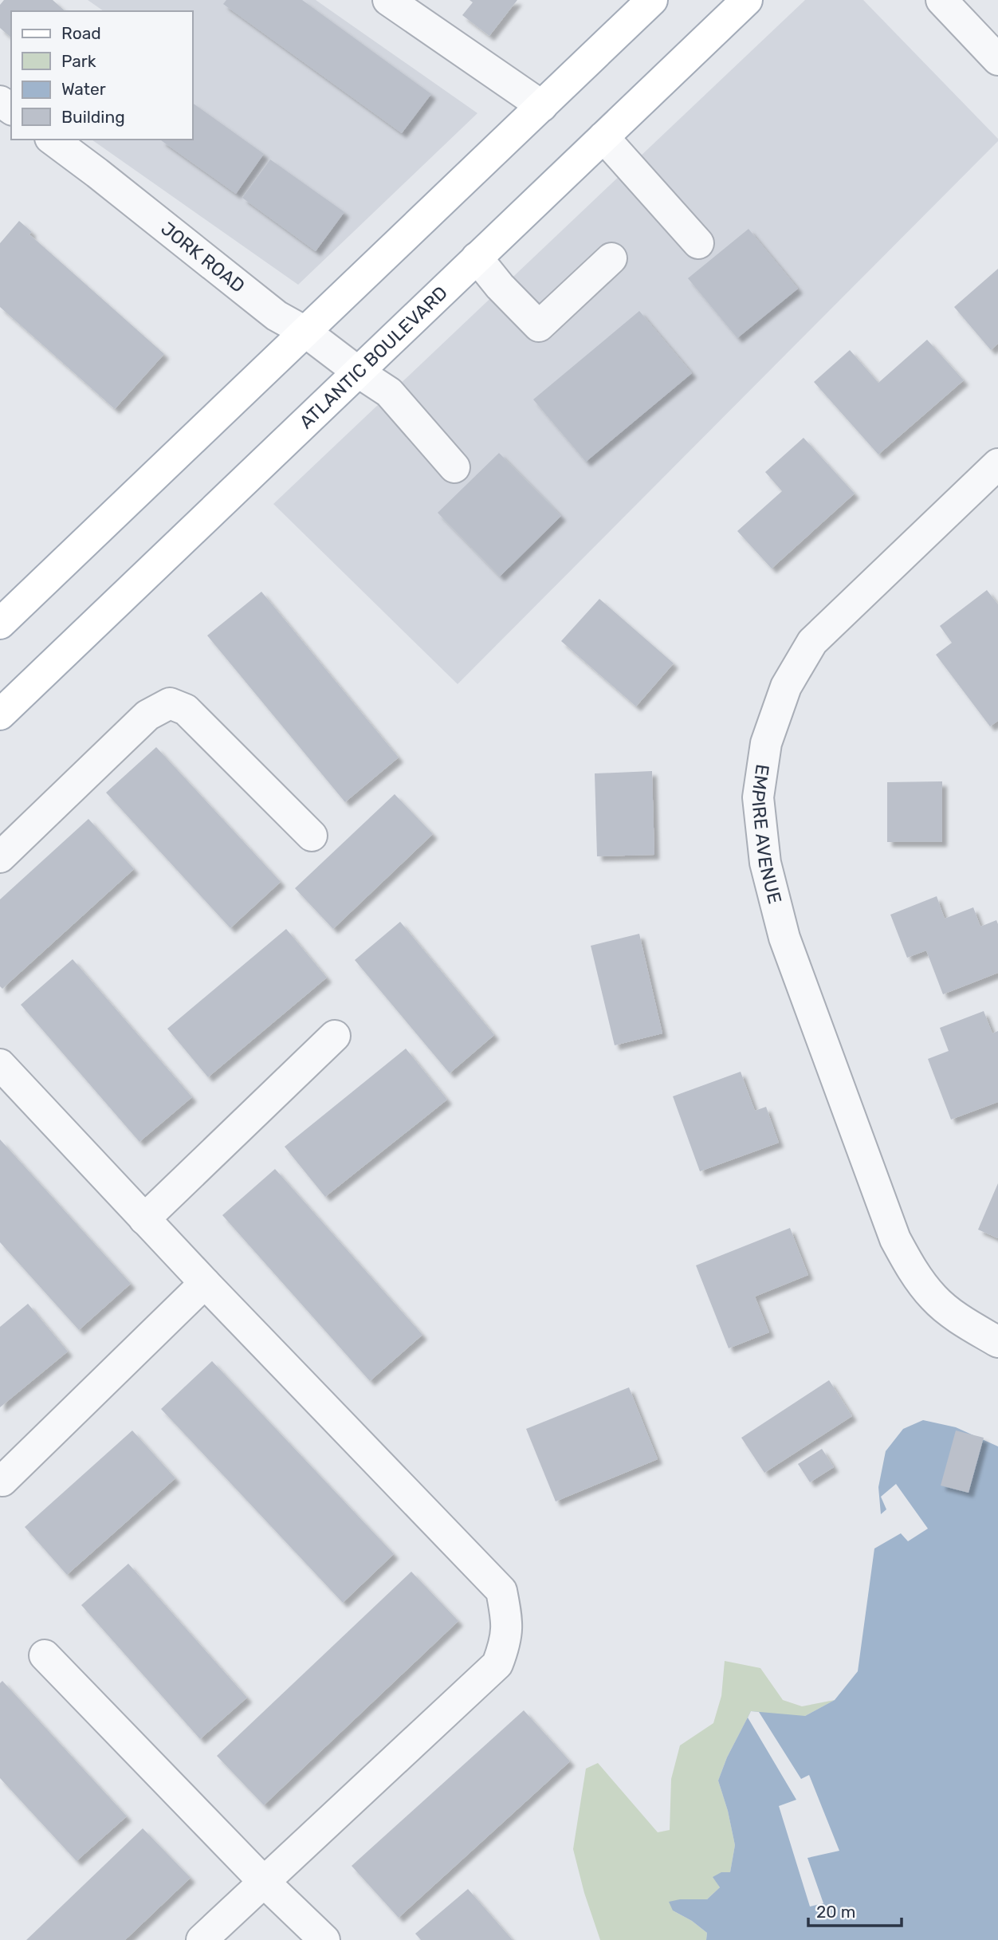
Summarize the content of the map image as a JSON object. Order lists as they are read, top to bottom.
{
  "streets": {
    "main road": ["ATLANTIC BOULEVARD"],
    "street": ["JORK ROAD", "EMPIRE AVENUE"]
  },
  "crossings": [
    ["JORK ROAD", "ATLANTIC BOULEVARD"]
  ],
  "legend": [
    "Road",
    "Park",
    "Water",
    "Building"
  ],
  "scale_bar": "20 m"
}
